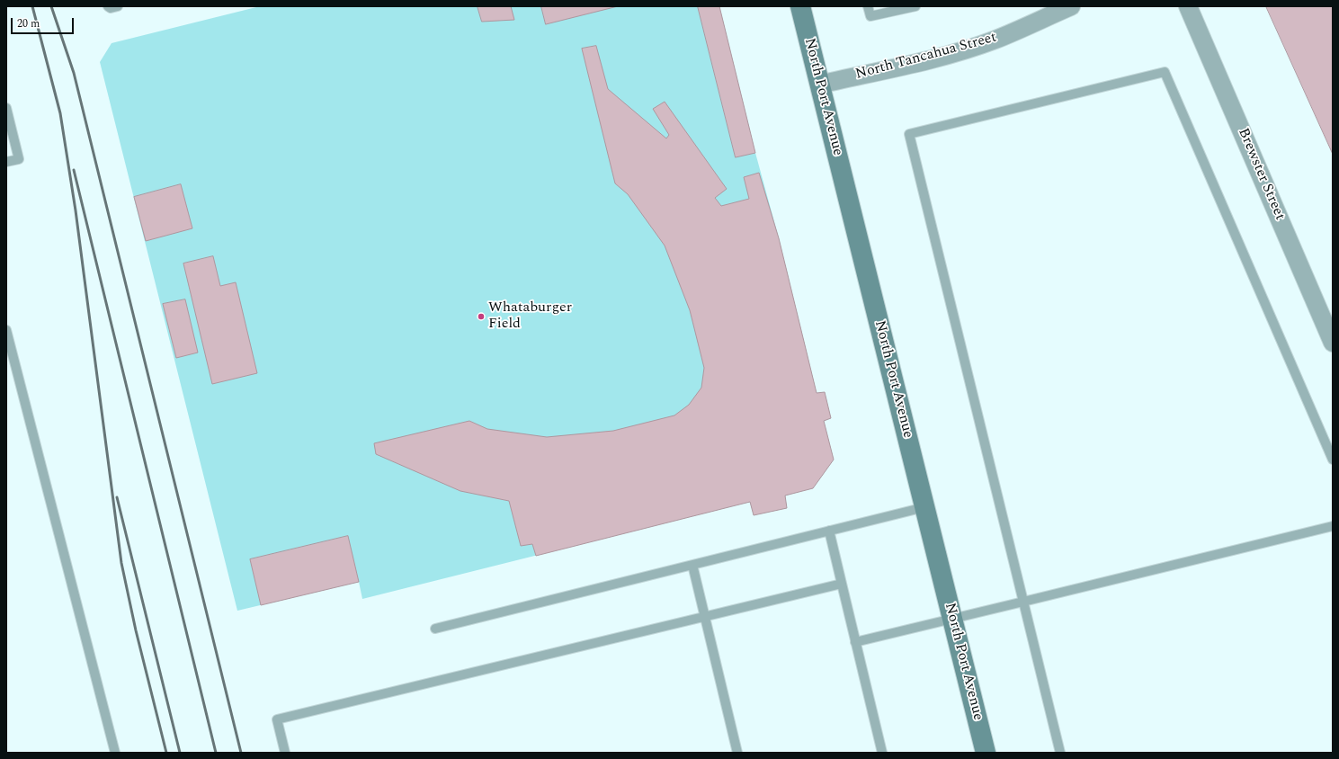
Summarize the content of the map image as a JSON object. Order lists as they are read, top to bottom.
{
  "streets": {
    "main road": ["North Port Avenue"],
    "street": ["North Tancahua Street", "Brewster Street"]
  },
  "crossings": [
    ["North Tancahua Street", "North Port Avenue"]
  ],
  "places": ["Whataburger Field"],
  "scale_bar": "20 m"
}
